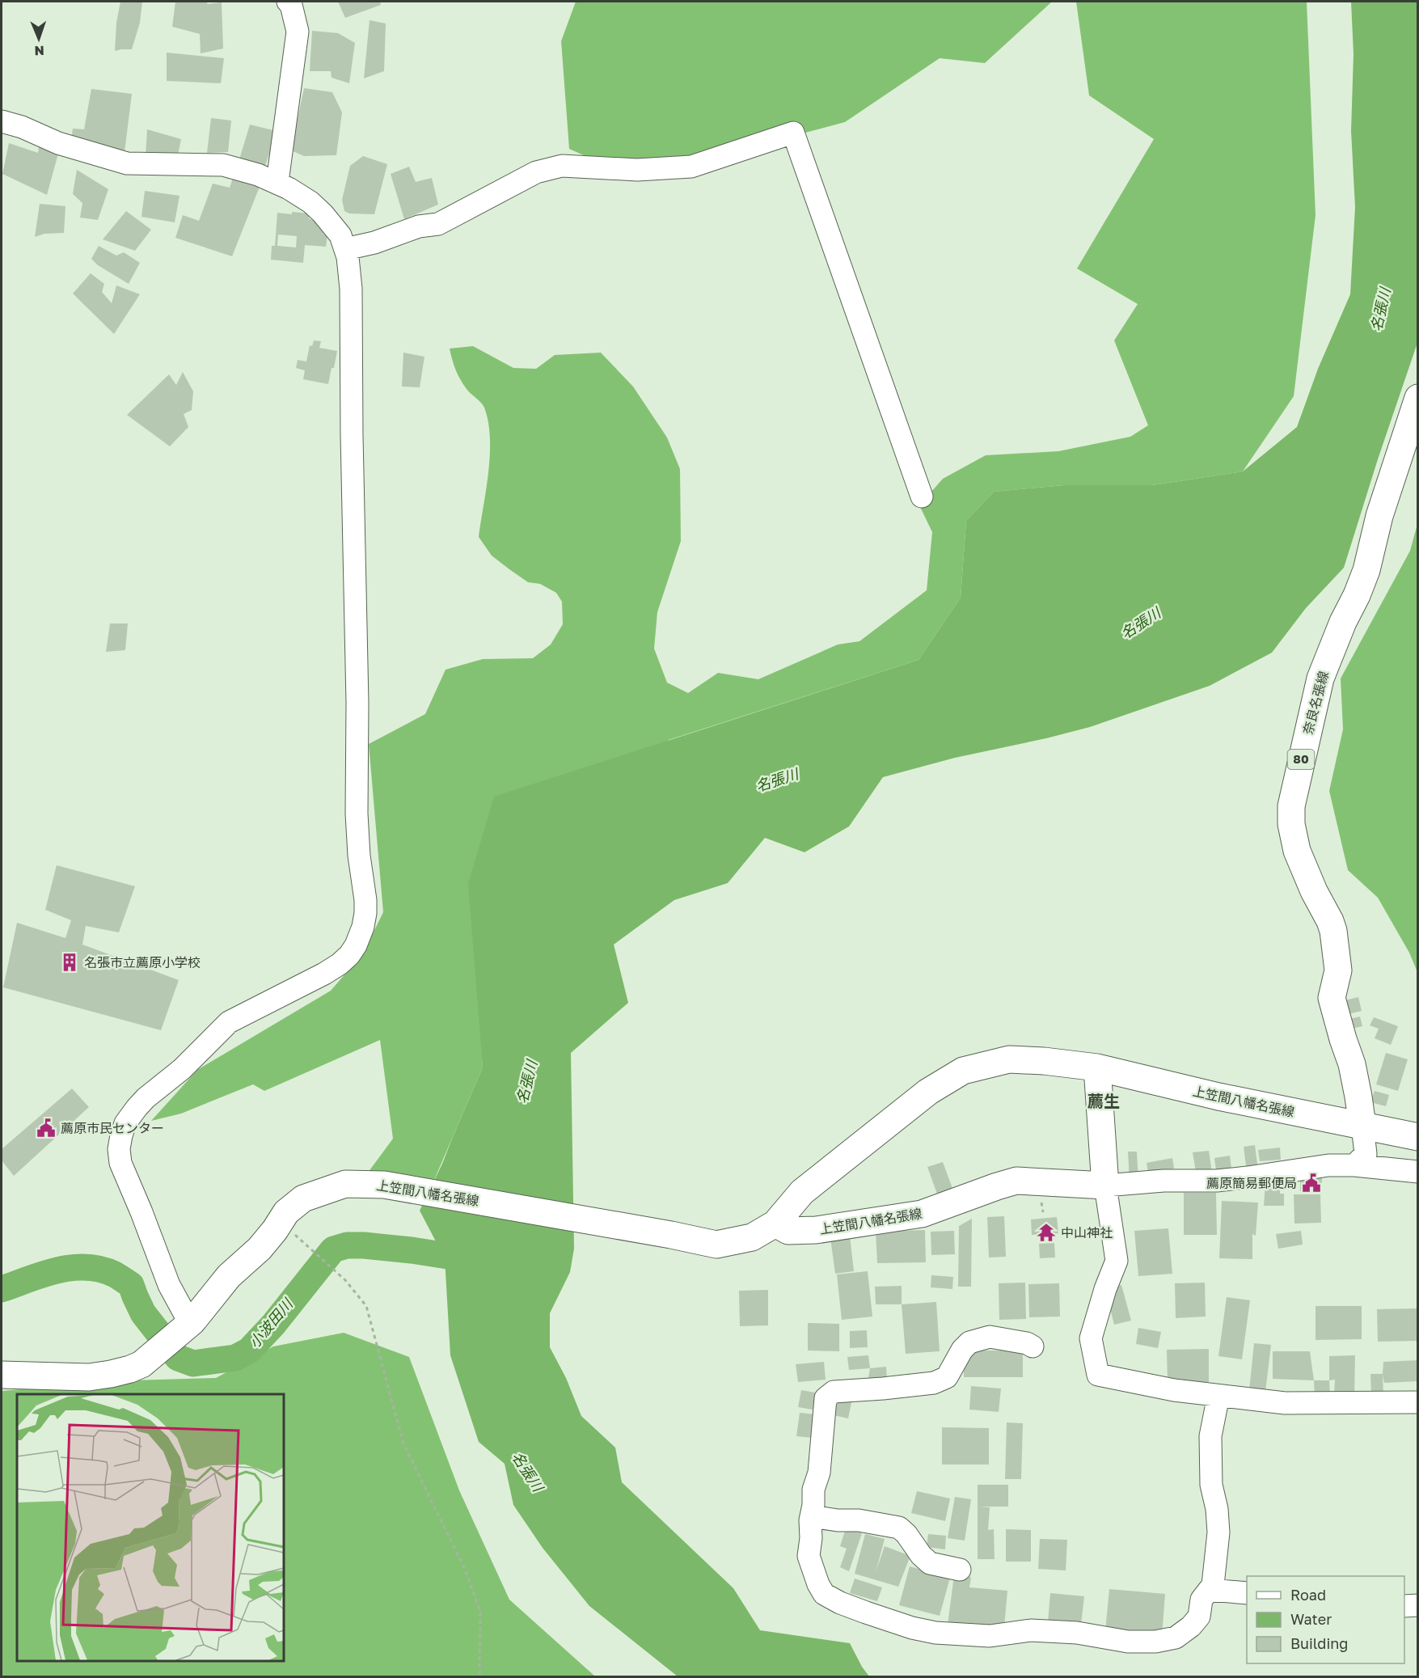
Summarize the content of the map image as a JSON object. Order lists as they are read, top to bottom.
{
  "streets": {
    "main road": ["奈良名張線", "80", "上笠間八幡名張線"]
  },
  "crossings": [
    ["奈良名張線", "上笠間八幡名張線"]
  ],
  "districts": ["薦生"],
  "water": ["名張川", "小波田川"],
  "places": {
    "building": ["名張市立薦原小学校"],
    "public building": ["薦原市民センター", "薦原簡易郵便局"],
    "temple": ["中山神社"]
  },
  "legend": ["Road", "Water", "Building"],
  "north": "bottom"
}
